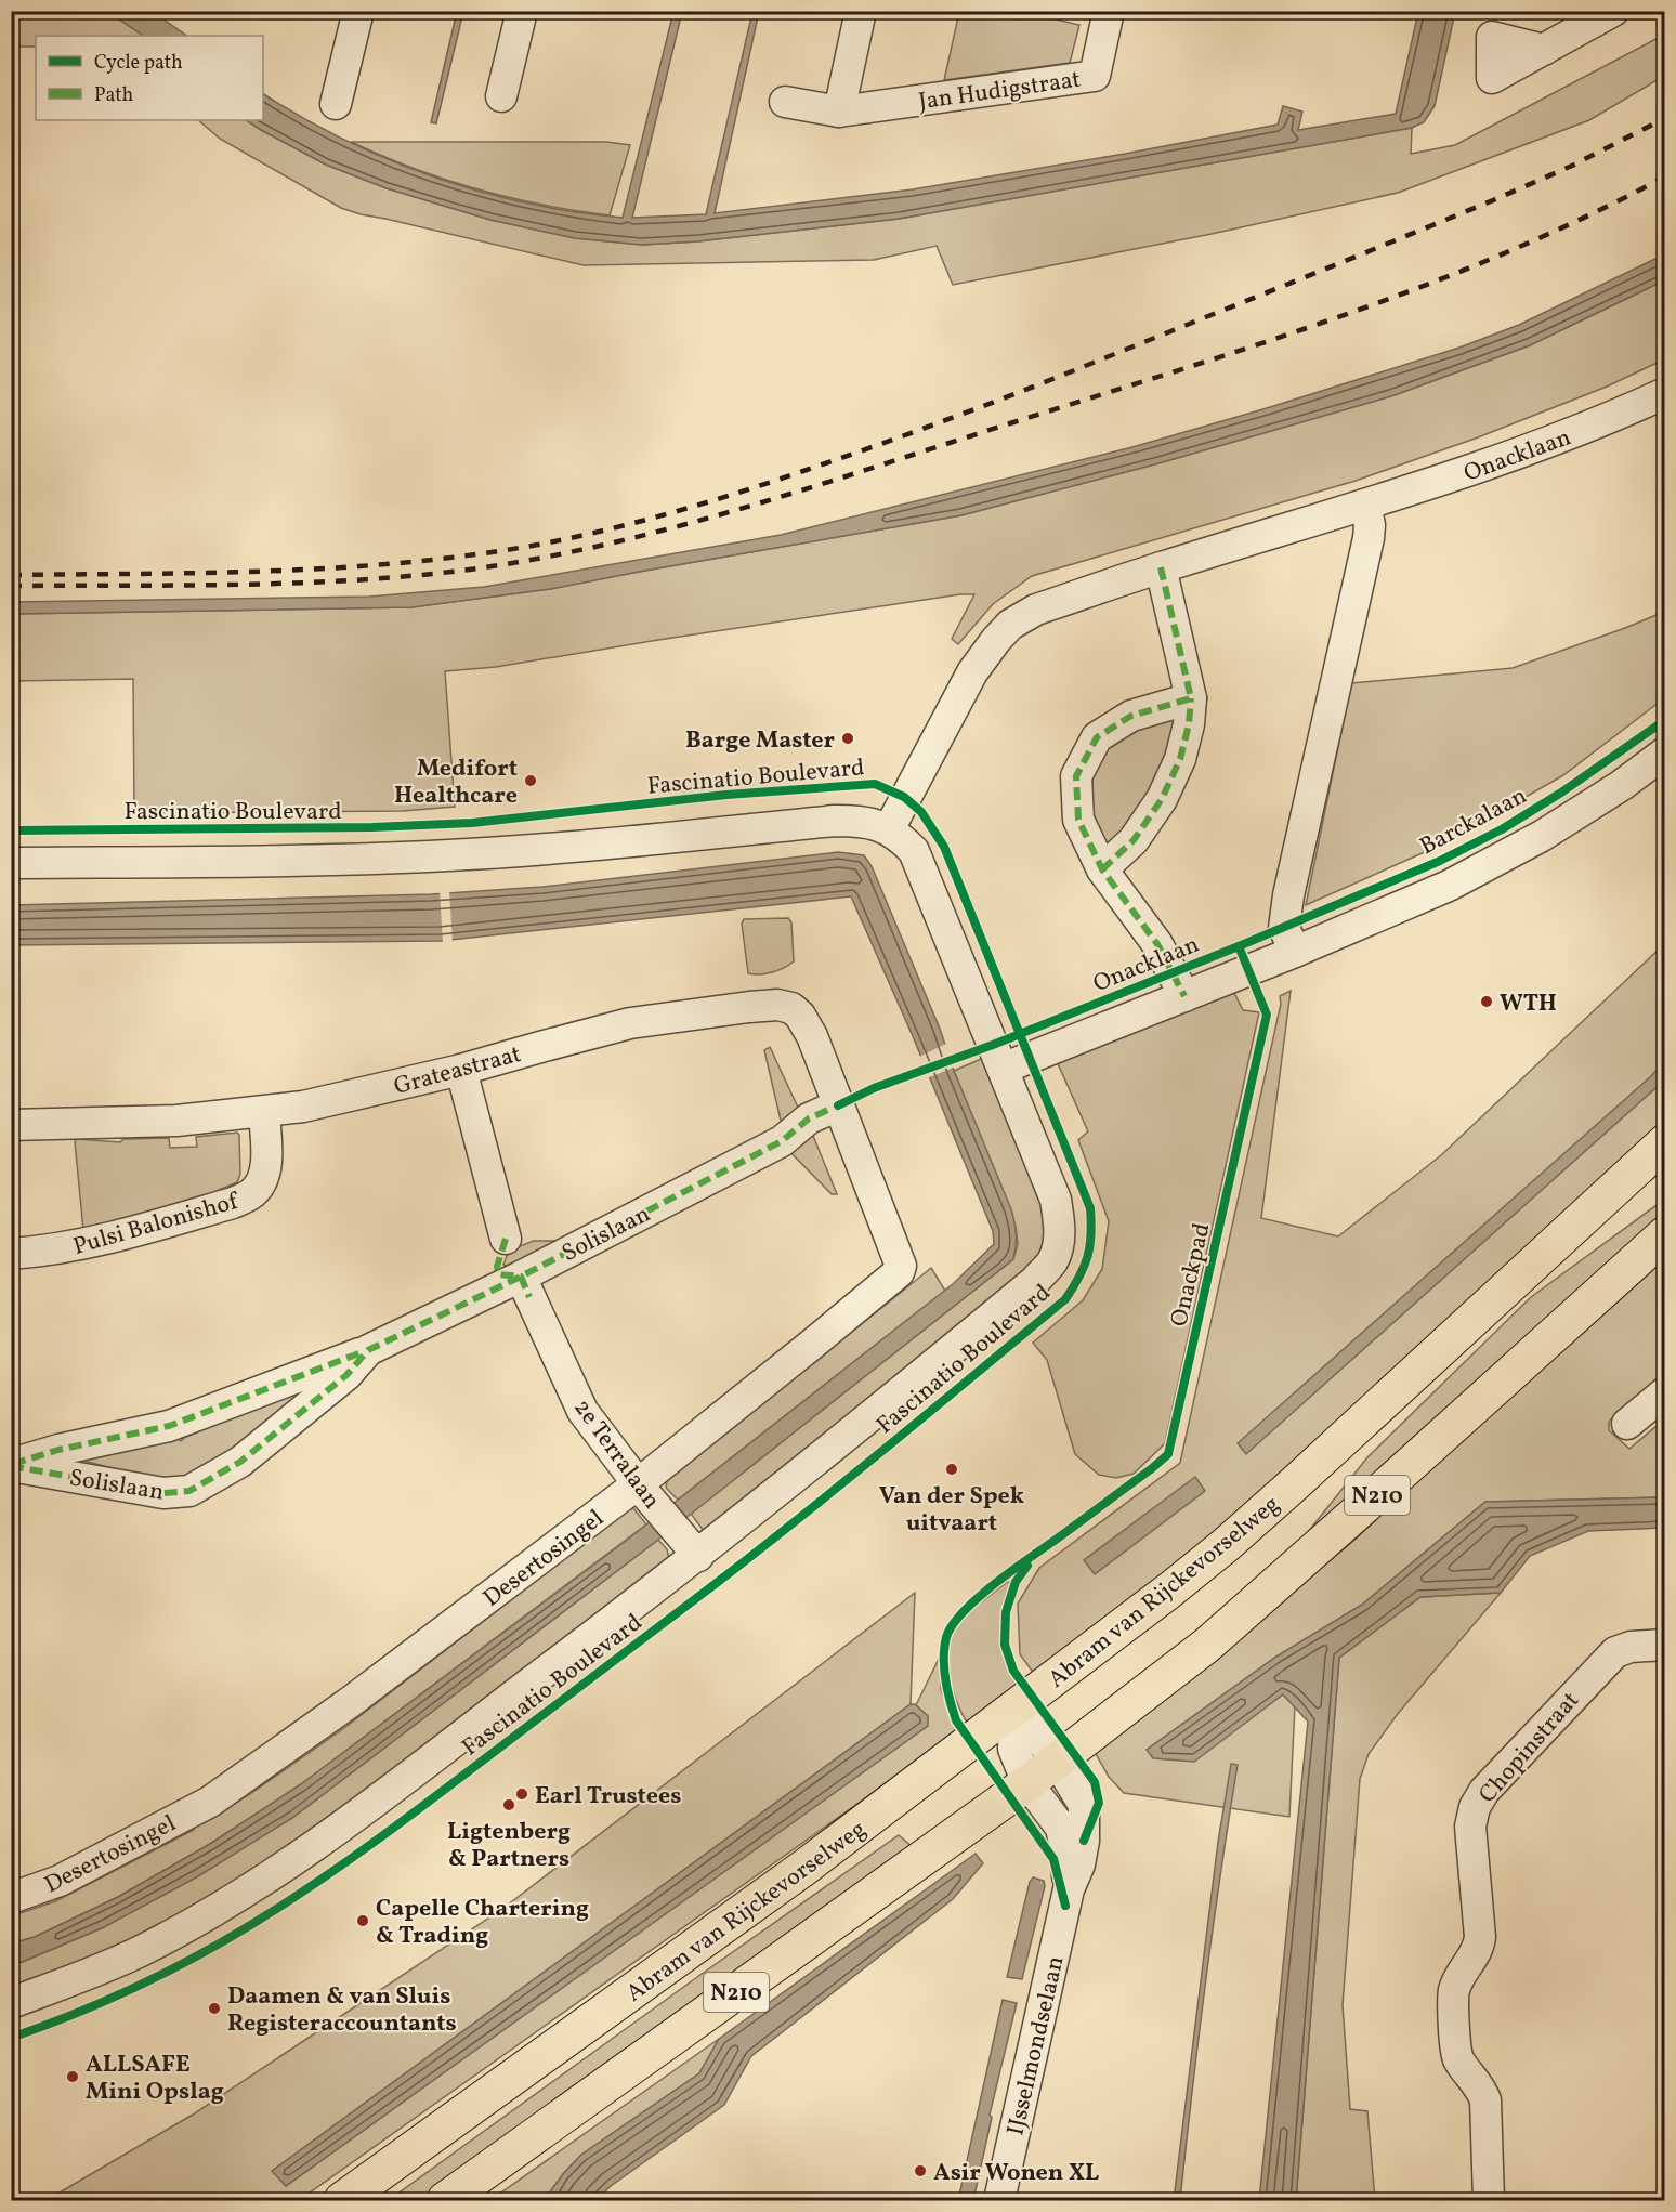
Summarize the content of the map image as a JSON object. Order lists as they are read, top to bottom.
{
  "streets": {
    "highway": ["N210", "Abram van Rijckevorselweg"],
    "street": [
      "Jan Hudigstraat",
      "Onacklaan",
      "Fascinatio Boulevard",
      "Barckalaan",
      "Grateastraat",
      "Pulsi Balonishof",
      "Solislaan",
      "2e Terralaan",
      "Desertosingel",
      "Chopinstraat",
      "IJsselmondselaan"
    ],
    "cycle path": ["Onackpad"]
  },
  "crossings": [
    ["Onacklaan", "Fascinatio Boulevard"],
    ["Onacklaan", "Barckalaan"],
    ["Fascinatio Boulevard", "2e Terralaan"],
    ["Grateastraat", "Pulsi Balonishof"],
    ["Grateastraat", "Solislaan"],
    ["Grateastraat", "Desertosingel"],
    ["Solislaan", "2e Terralaan"],
    ["Solislaan", "Desertosingel"],
    ["2e Terralaan", "Desertosingel"],
    ["N210", "IJsselmondselaan"],
    ["Abram van Rijckevorselweg", "IJsselmondselaan"]
  ],
  "places": [
    "Barge Master",
    "Medifort Healthcare",
    "WTH",
    "Van der Spek uitvaart",
    "Earl Trustees",
    "Ligtenberg & Partners",
    "Capelle Chartering & Trading",
    "Daamen & van Sluis Registeraccountants",
    "ALLSAFE Mini Opslag",
    "Asir Wonen XL"
  ],
  "legend": ["Cycle path", "Path"]
}
